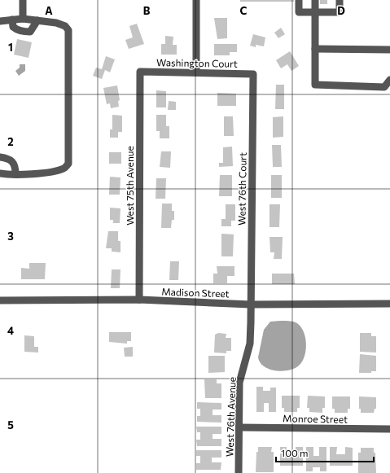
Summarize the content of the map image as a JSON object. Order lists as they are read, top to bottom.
{
  "streets": {
    "street": [
      "Washington Court",
      "West 75th Avenue",
      "West 76th Court",
      "Madison Street",
      "West 76th Avenue",
      "Monroe Street"
    ]
  },
  "crossings": [
    ["Washington Court", "West 75th Avenue"],
    ["Washington Court", "West 76th Court"],
    ["West 75th Avenue", "Madison Street"],
    ["West 76th Court", "Madison Street"],
    ["West 76th Court", "West 76th Avenue"],
    ["Madison Street", "West 76th Avenue"],
    ["West 76th Avenue", "Monroe Street"]
  ],
  "scale_bar": "100 m",
  "grid": {
    "columns": [
      "A",
      "B",
      "C",
      "D"
    ],
    "rows": [
      "1",
      "2",
      "3",
      "4",
      "5"
    ]
  }
}
